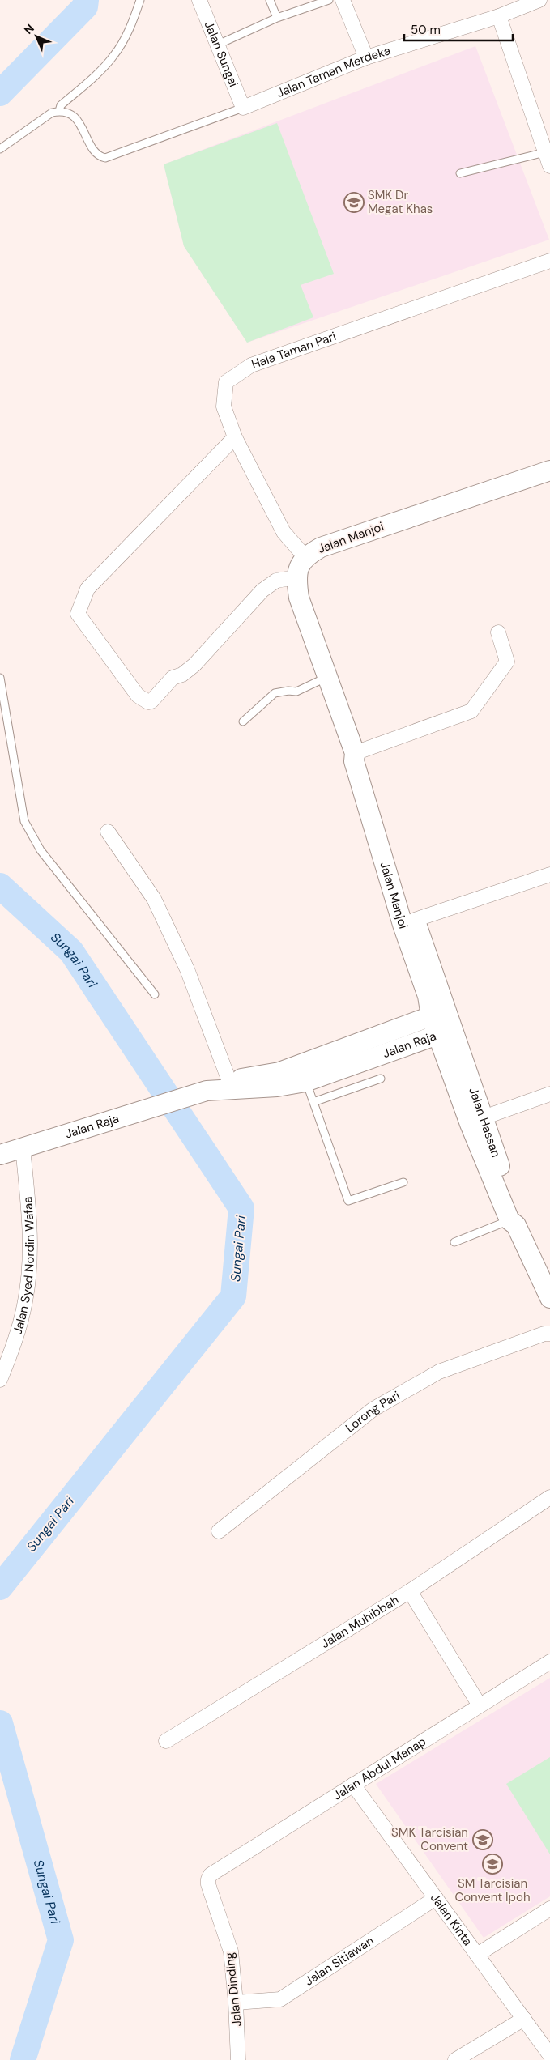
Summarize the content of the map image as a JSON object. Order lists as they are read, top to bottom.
{
  "streets": {
    "street": [
      "Jalan Sungai",
      "Jalan Taman Merdeka",
      "Hala Taman Pari",
      "Jalan Manjoi",
      "Jalan Raja",
      "Jalan Hassan",
      "Jalan Syed Nordin Wafaa",
      "Lorong Pari",
      "Jalan Muhibbah",
      "Jalan Abdul Manap",
      "Jalan Kinta",
      "Jalan Sitiawan",
      "Jalan Dinding"
    ]
  },
  "crossings": [
    ["Jalan Sungai", "Jalan Taman Merdeka"],
    ["Hala Taman Pari", "Jalan Manjoi"],
    ["Jalan Manjoi", "Jalan Raja"],
    ["Jalan Manjoi", "Jalan Hassan"],
    ["Jalan Raja", "Jalan Hassan"],
    ["Jalan Raja", "Jalan Syed Nordin Wafaa"],
    ["Jalan Abdul Manap", "Jalan Kinta"],
    ["Jalan Abdul Manap", "Jalan Dinding"],
    ["Jalan Kinta", "Jalan Sitiawan"],
    ["Jalan Sitiawan", "Jalan Dinding"]
  ],
  "water": ["Sungai Pari"],
  "places": {
    "school or university": ["SMK Dr Megat Khas", "SMK Tarcisian Convent", "SM Tarcisian Convent Ipoh"]
  },
  "scale_bar": "50 m",
  "north": "top left"
}
